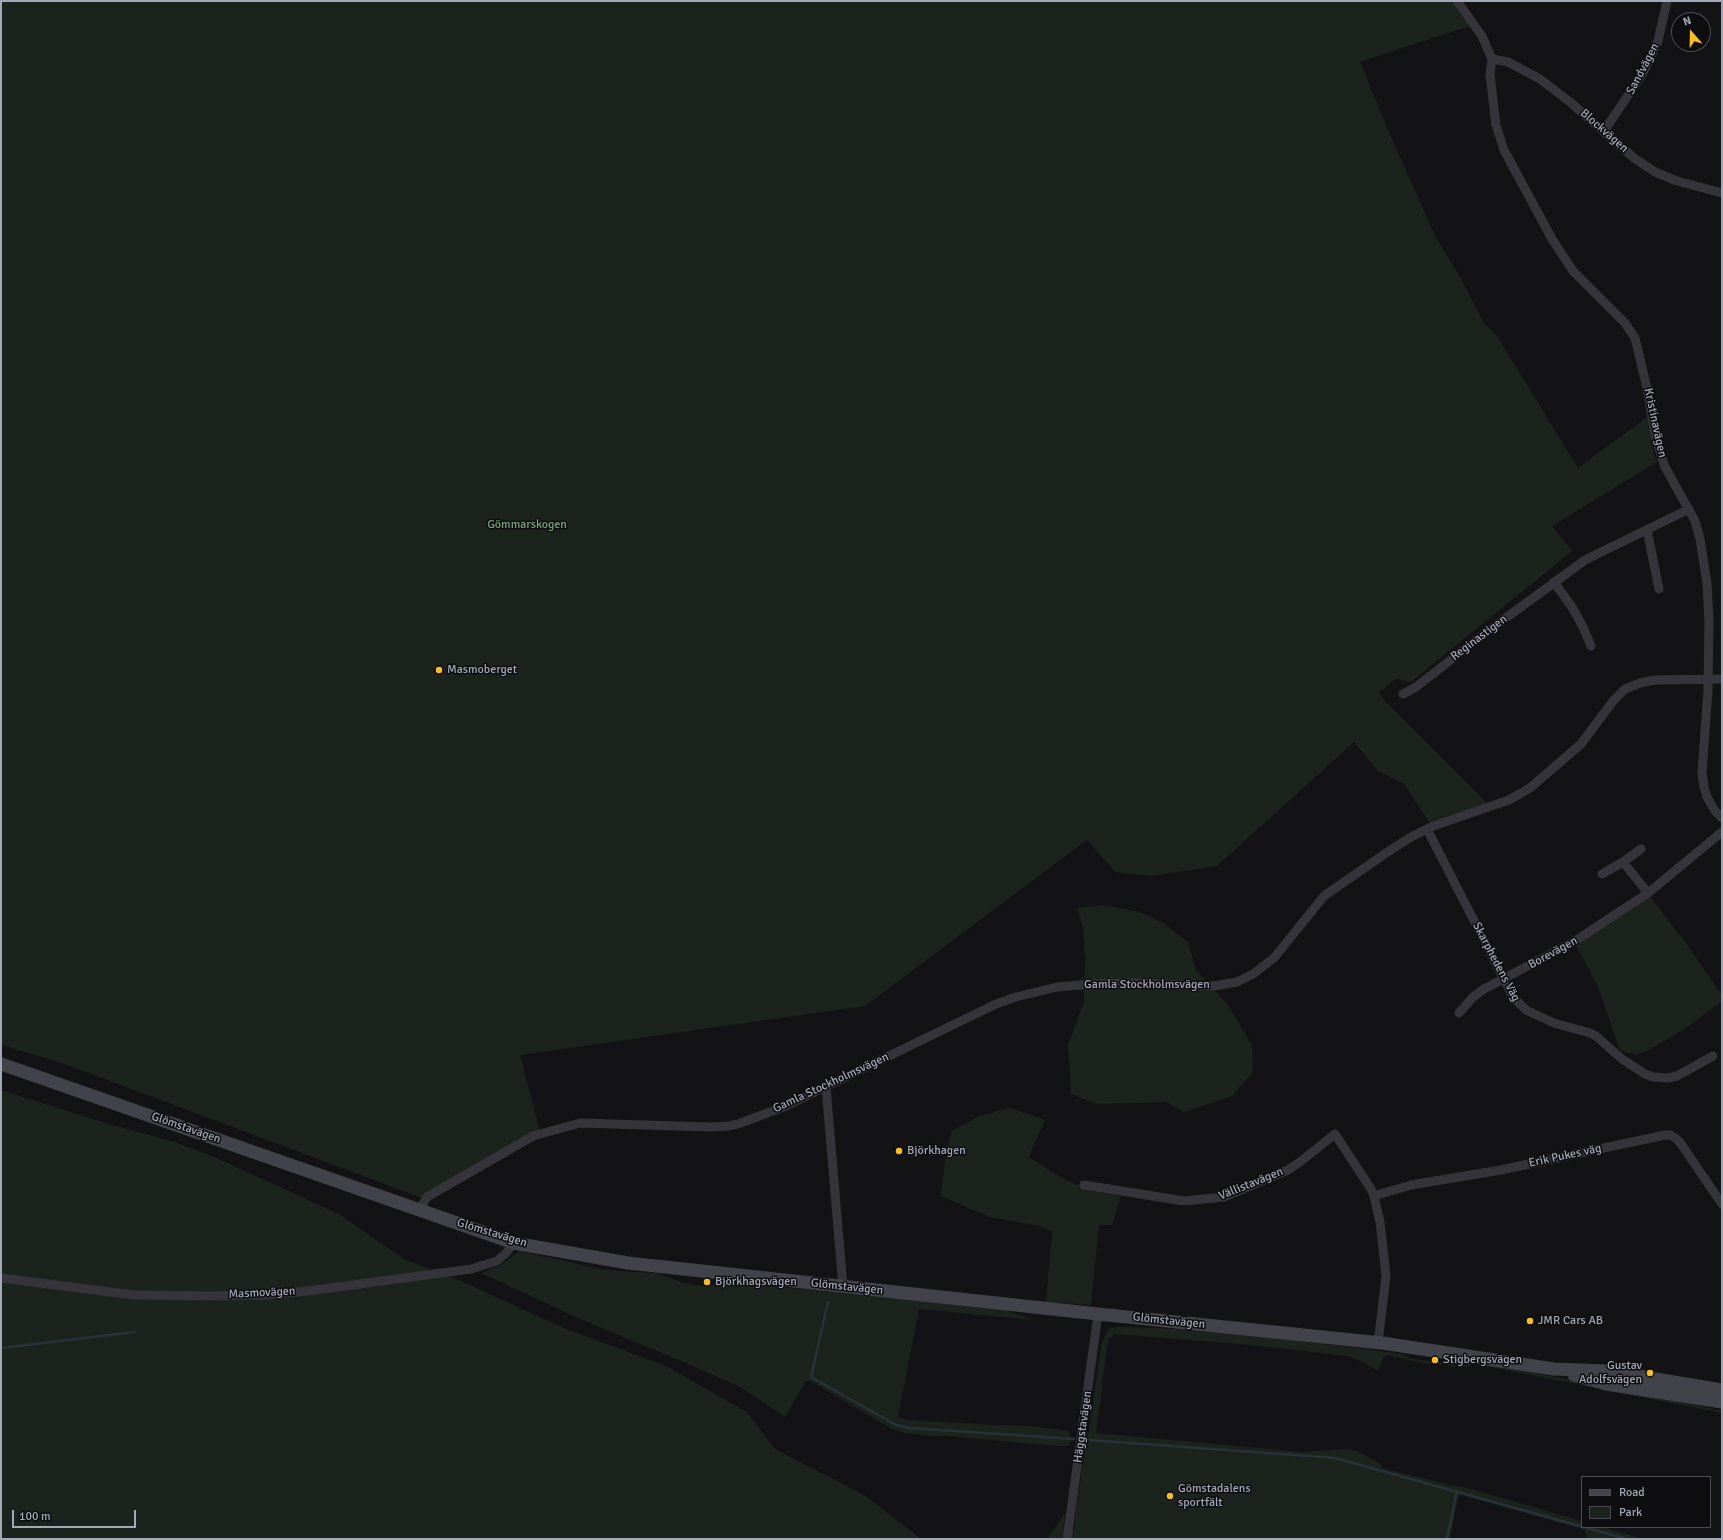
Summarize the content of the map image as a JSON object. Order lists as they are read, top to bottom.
{
  "streets": {
    "main road": ["Glömstavägen"],
    "street": [
      "Sandvägen",
      "Blockvägen",
      "Kristinavägen",
      "Reginastigen",
      "Borevägen",
      "Skarphedens Väg",
      "Gamla Stockholmsvägen",
      "Erik Pukes väg",
      "Vällistavägen",
      "Masmovägen",
      "Häggstavägen"
    ]
  },
  "crossings": [
    ["Sandvägen", "Blockvägen"],
    ["Blockvägen", "Kristinavägen"],
    ["Kristinavägen", "Reginastigen"],
    ["Kristinavägen", "Gamla Stockholmsvägen"],
    ["Borevägen", "Skarphedens Väg"],
    ["Skarphedens Väg", "Gamla Stockholmsvägen"],
    ["Gamla Stockholmsvägen", "Glömstavägen"],
    ["Glömstavägen", "Masmovägen"],
    ["Glömstavägen", "Häggstavägen"],
    ["Erik Pukes väg", "Vällistavägen"]
  ],
  "parks": ["Gömmarskogen"],
  "places": [
    "Masmoberget",
    "Björkhagen",
    "Björkhagsvägen",
    "JMR Cars AB",
    "Stigbergsvägen",
    "Gustav Adolfsvägen",
    "Gömstadalens sportfält"
  ],
  "legend": ["Road", "Park"],
  "scale_bar": "100 m",
  "north": "top"
}
